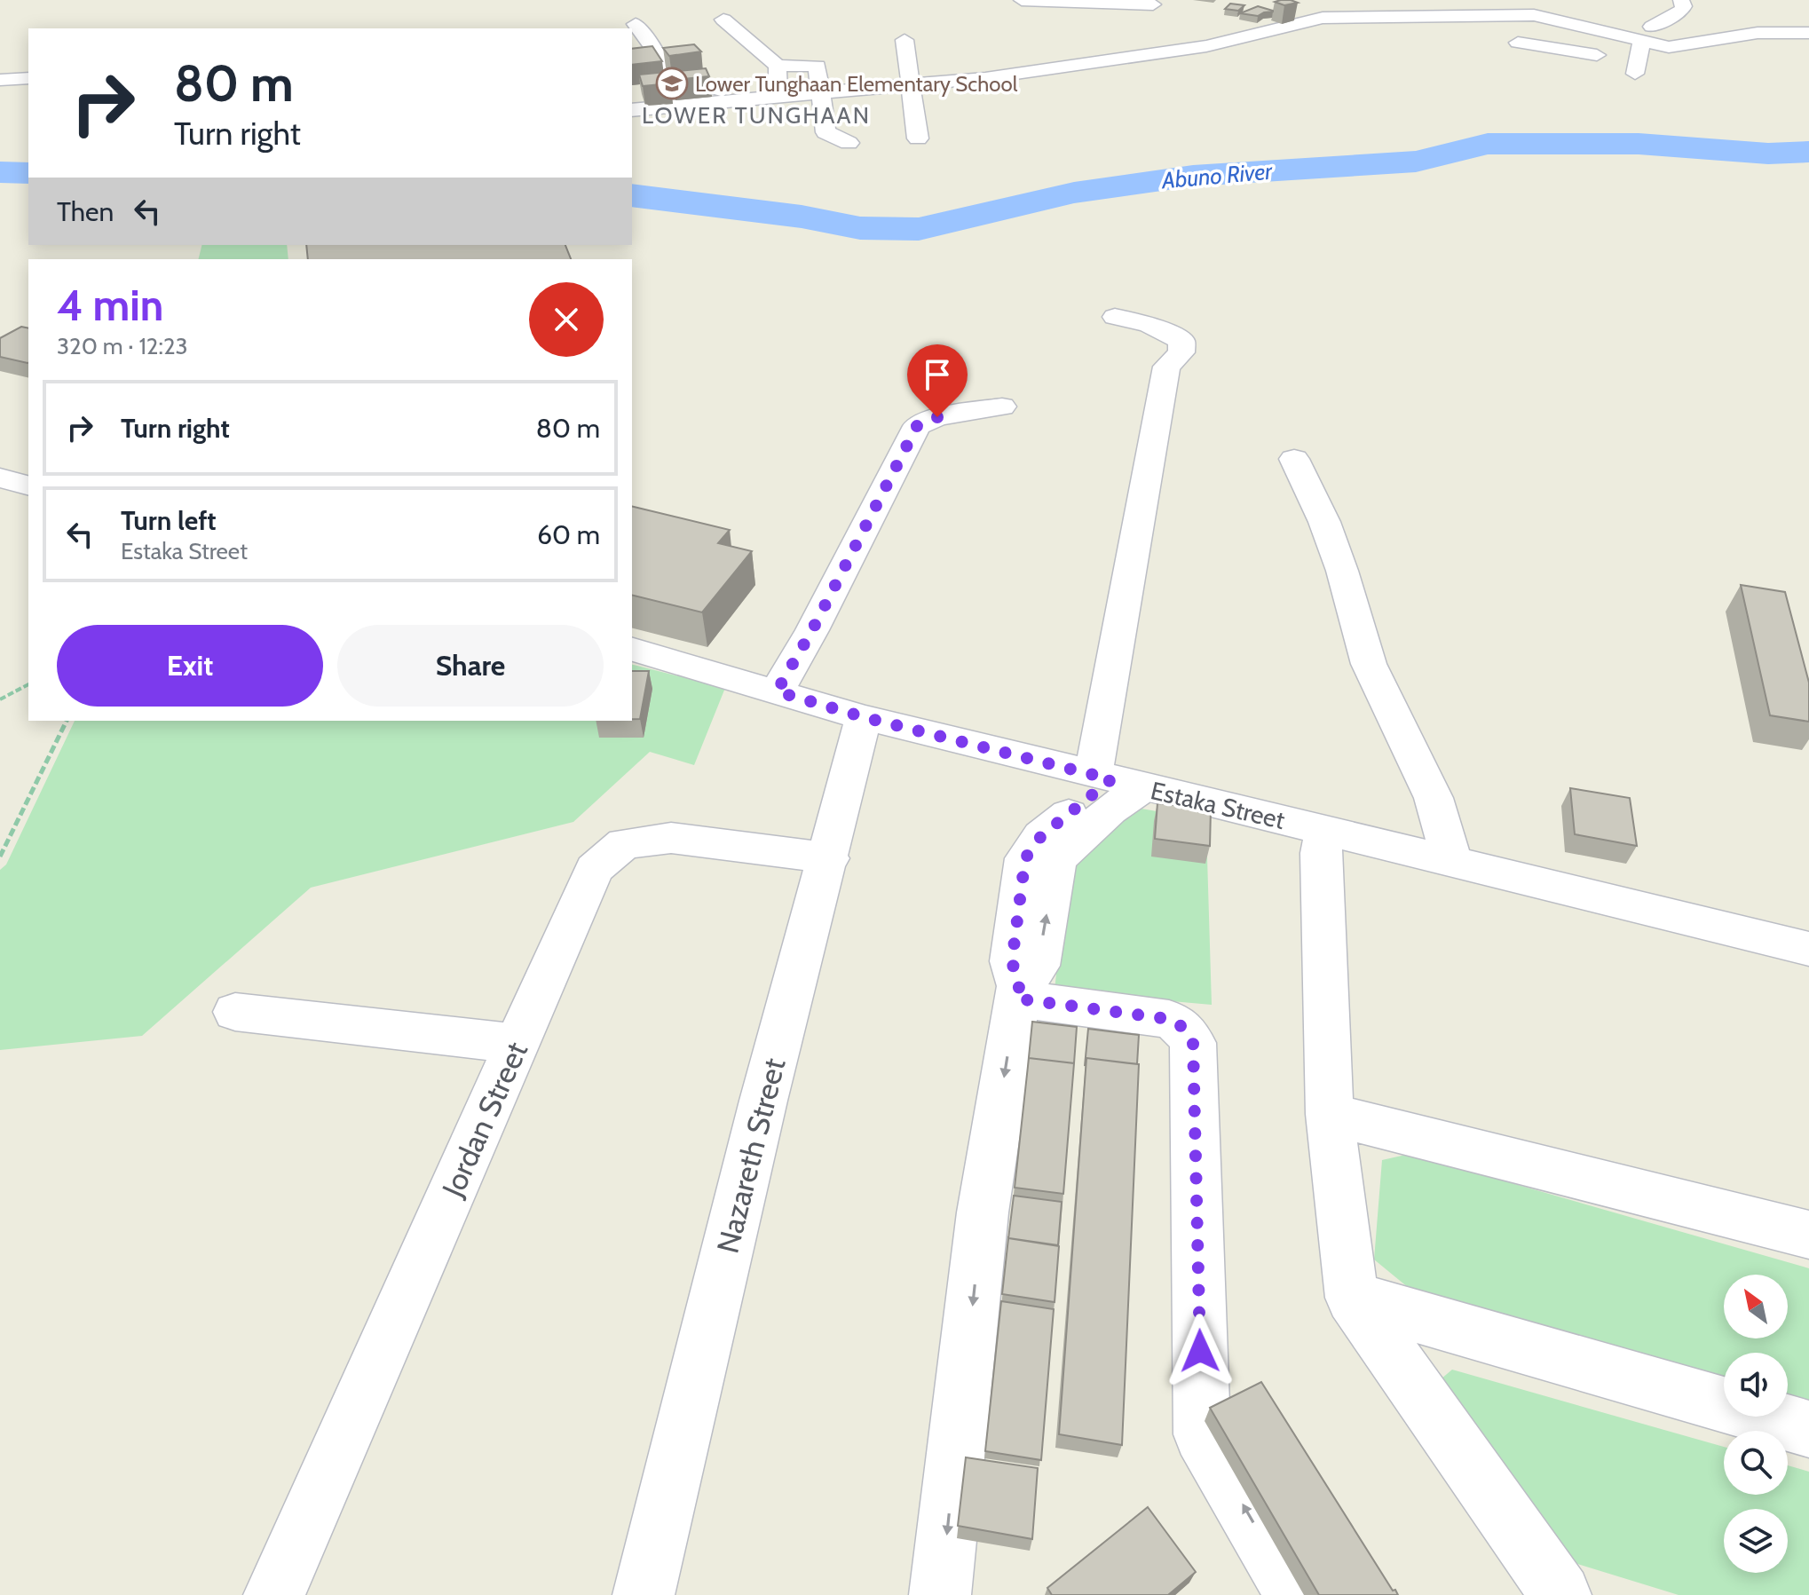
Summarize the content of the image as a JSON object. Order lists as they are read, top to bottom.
{
  "streets": {
    "street": ["Estaka Street", "Jordan Street", "Nazareth Street"]
  },
  "crossings": [
    ["Estaka Street", "Nazareth Street"],
    ["Jordan Street", "Nazareth Street"]
  ],
  "districts": ["LOWER TUNGHAAN"],
  "water": ["Abuno River"],
  "places": {
    "school or university": ["Lower Tunghaan Elementary School"]
  },
  "north": "top left",
  "page": {
    "turn": ["80 m", "Turn right"],
    "then": "Then",
    "heading": ["4 min", "320 m · 12:23"],
    "list": [
      {
        "name": "Turn right",
        "value": "80 m"
      },
      {
        "name": "Turn left",
        "note": "Estaka Street",
        "value": "60 m"
      }
    ],
    "buttons": ["Exit", "Share"]
  }
}
